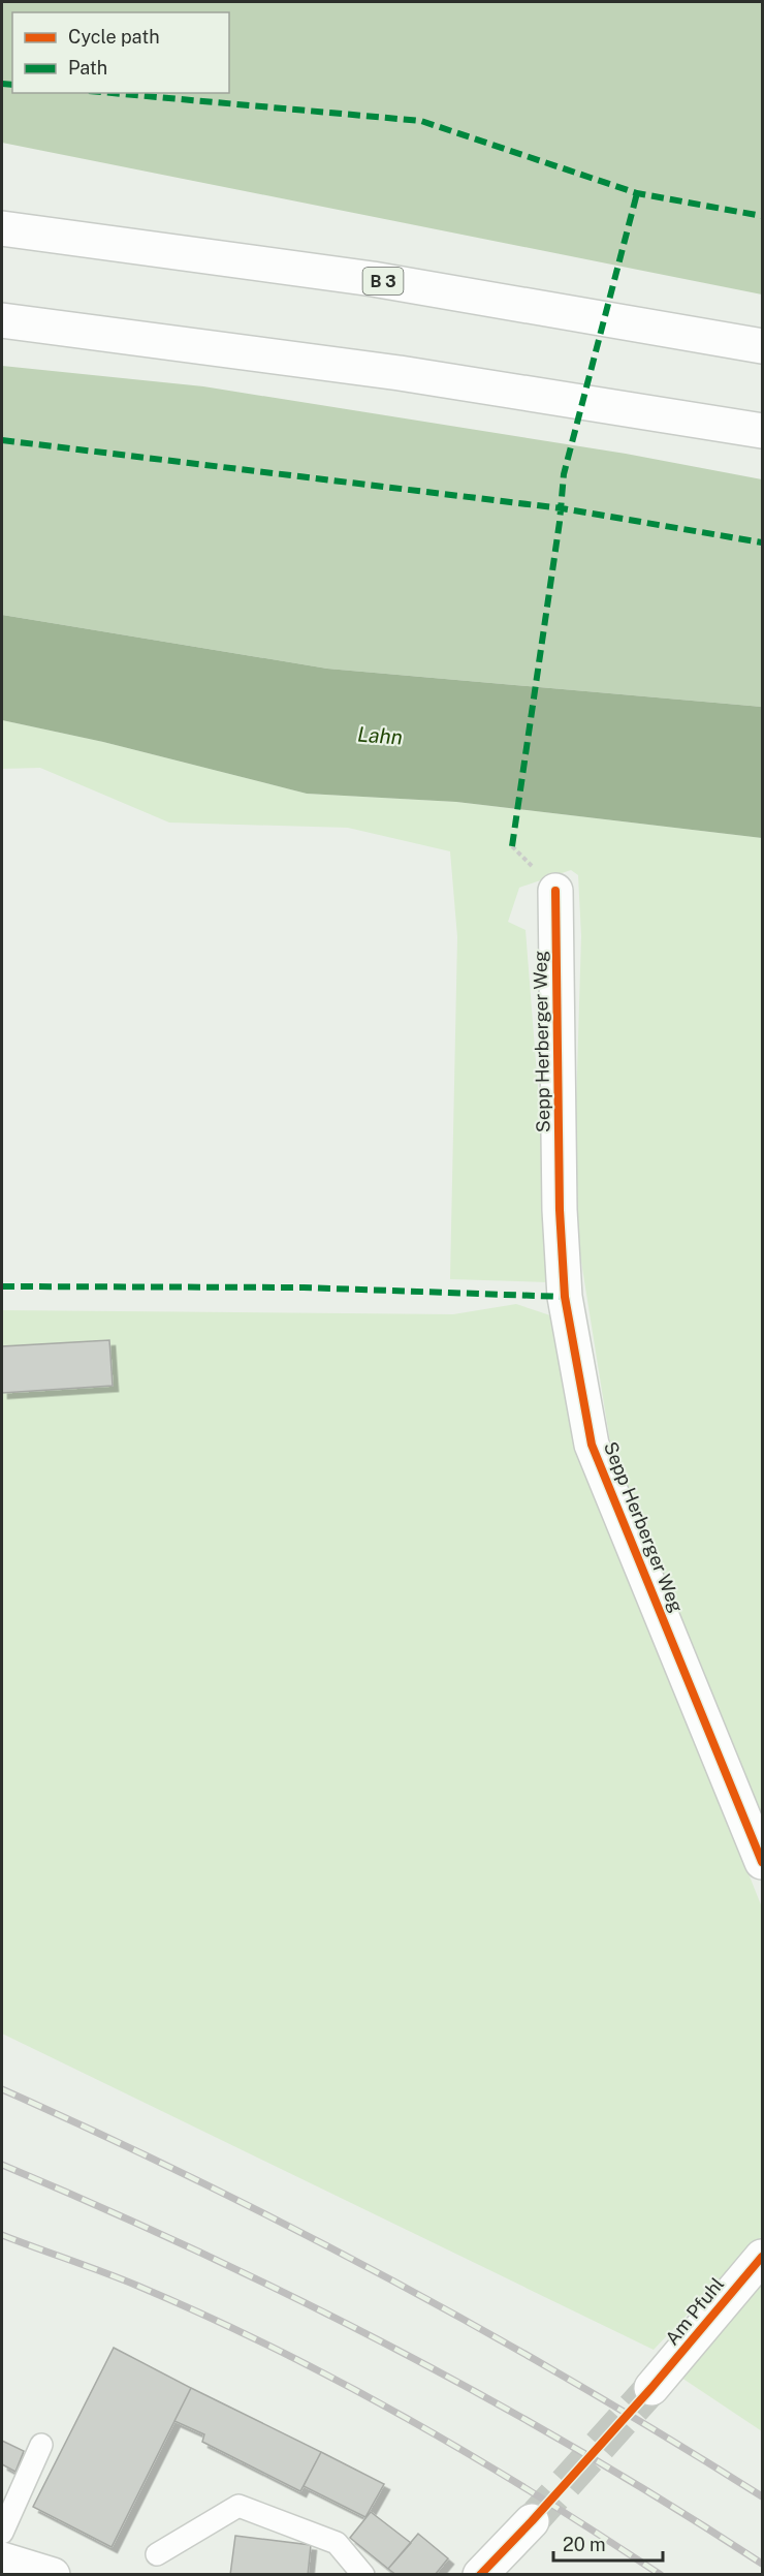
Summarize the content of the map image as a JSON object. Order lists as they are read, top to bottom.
{
  "streets": {
    "main road": ["B 3", "Sepp Herberger Weg", "Am Pfuhl"]
  },
  "water": ["Lahn"],
  "legend": ["Cycle path", "Path"],
  "scale_bar": "20 m"
}
